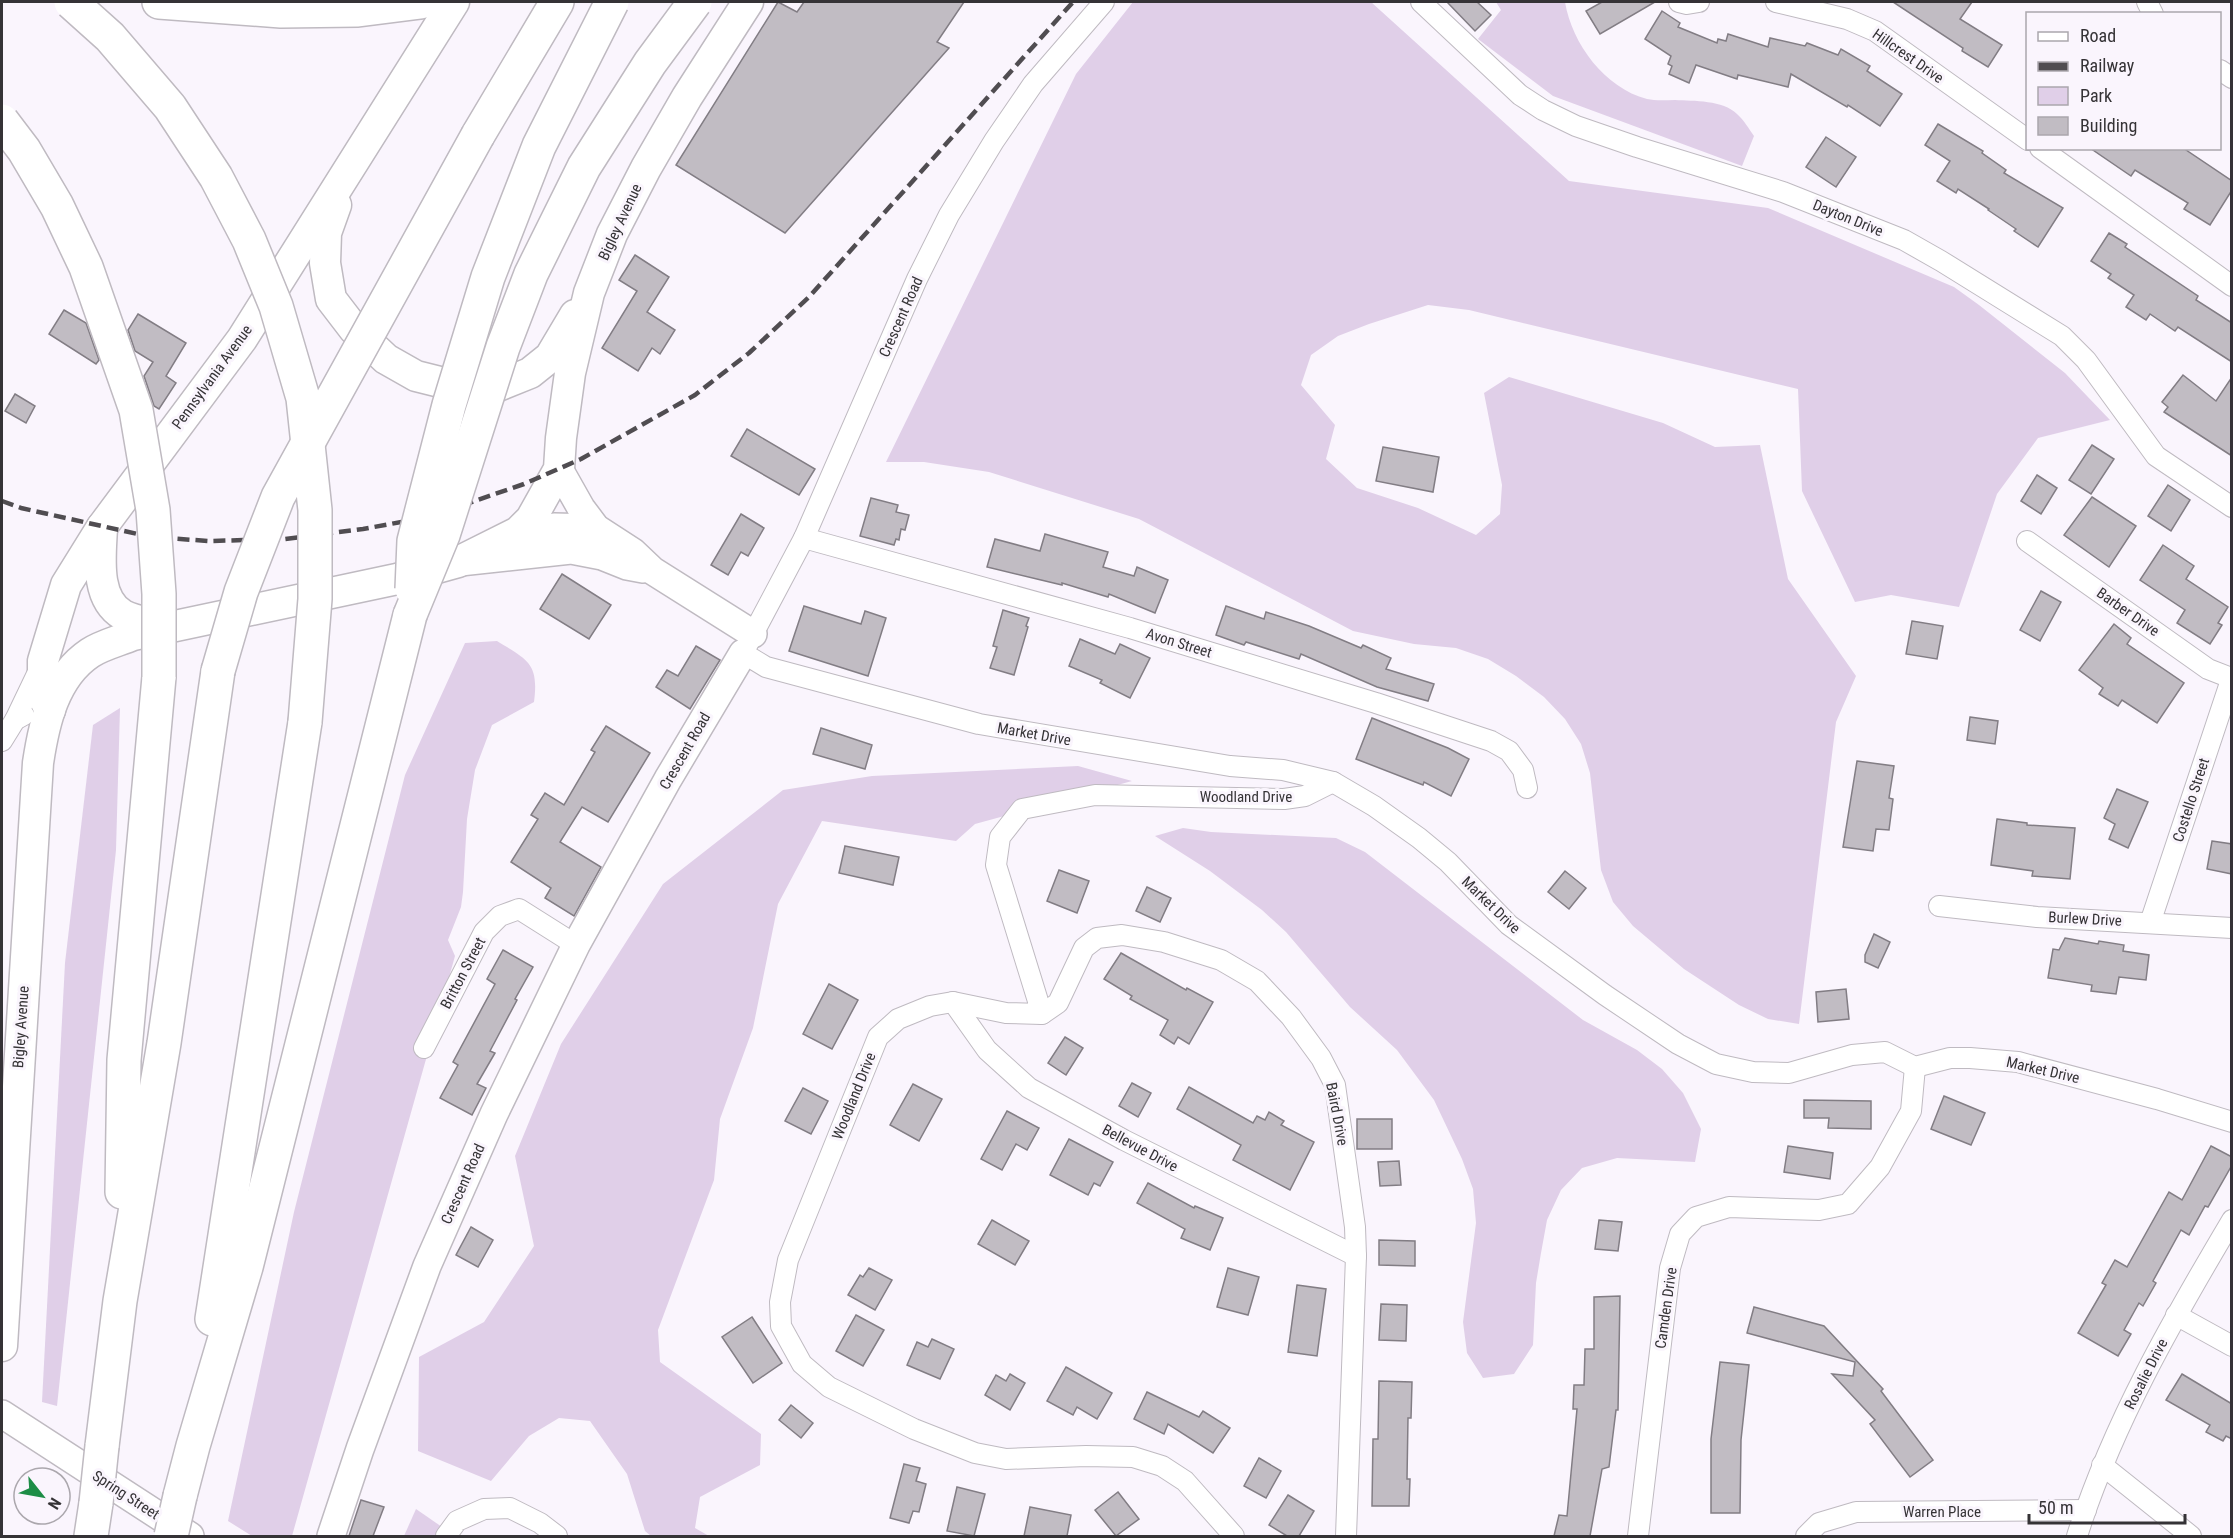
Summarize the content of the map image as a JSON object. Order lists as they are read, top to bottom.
{
  "streets": {
    "main road": ["Bigley Avenue", "Pennsylvania Avenue"],
    "street": [
      "Hillcrest Drive",
      "Dayton Drive",
      "Crescent Road",
      "Barber Drive",
      "Avon Street",
      "Market Drive",
      "Woodland Drive",
      "Costello Street",
      "Burlew Drive",
      "Britton Street",
      "Baird Drive",
      "Bellevue Drive",
      "Camden Drive",
      "Rosalie Drive",
      "Spring Street",
      "Warren Place"
    ]
  },
  "crossings": [
    ["Bigley Avenue", "Pennsylvania Avenue"],
    ["Crescent Road", "Avon Street"],
    ["Crescent Road", "Market Drive"],
    ["Crescent Road", "Britton Street"],
    ["Barber Drive", "Costello Street"],
    ["Market Drive", "Woodland Drive"],
    ["Market Drive", "Camden Drive"],
    ["Woodland Drive", "Baird Drive"],
    ["Woodland Drive", "Bellevue Drive"],
    ["Costello Street", "Burlew Drive"],
    ["Baird Drive", "Bellevue Drive"],
    ["Rosalie Drive", "Warren Place"]
  ],
  "legend": [
    "Road",
    "Railway",
    "Park",
    "Building"
  ],
  "scale_bar": "50 m",
  "north": "bottom right"
}
